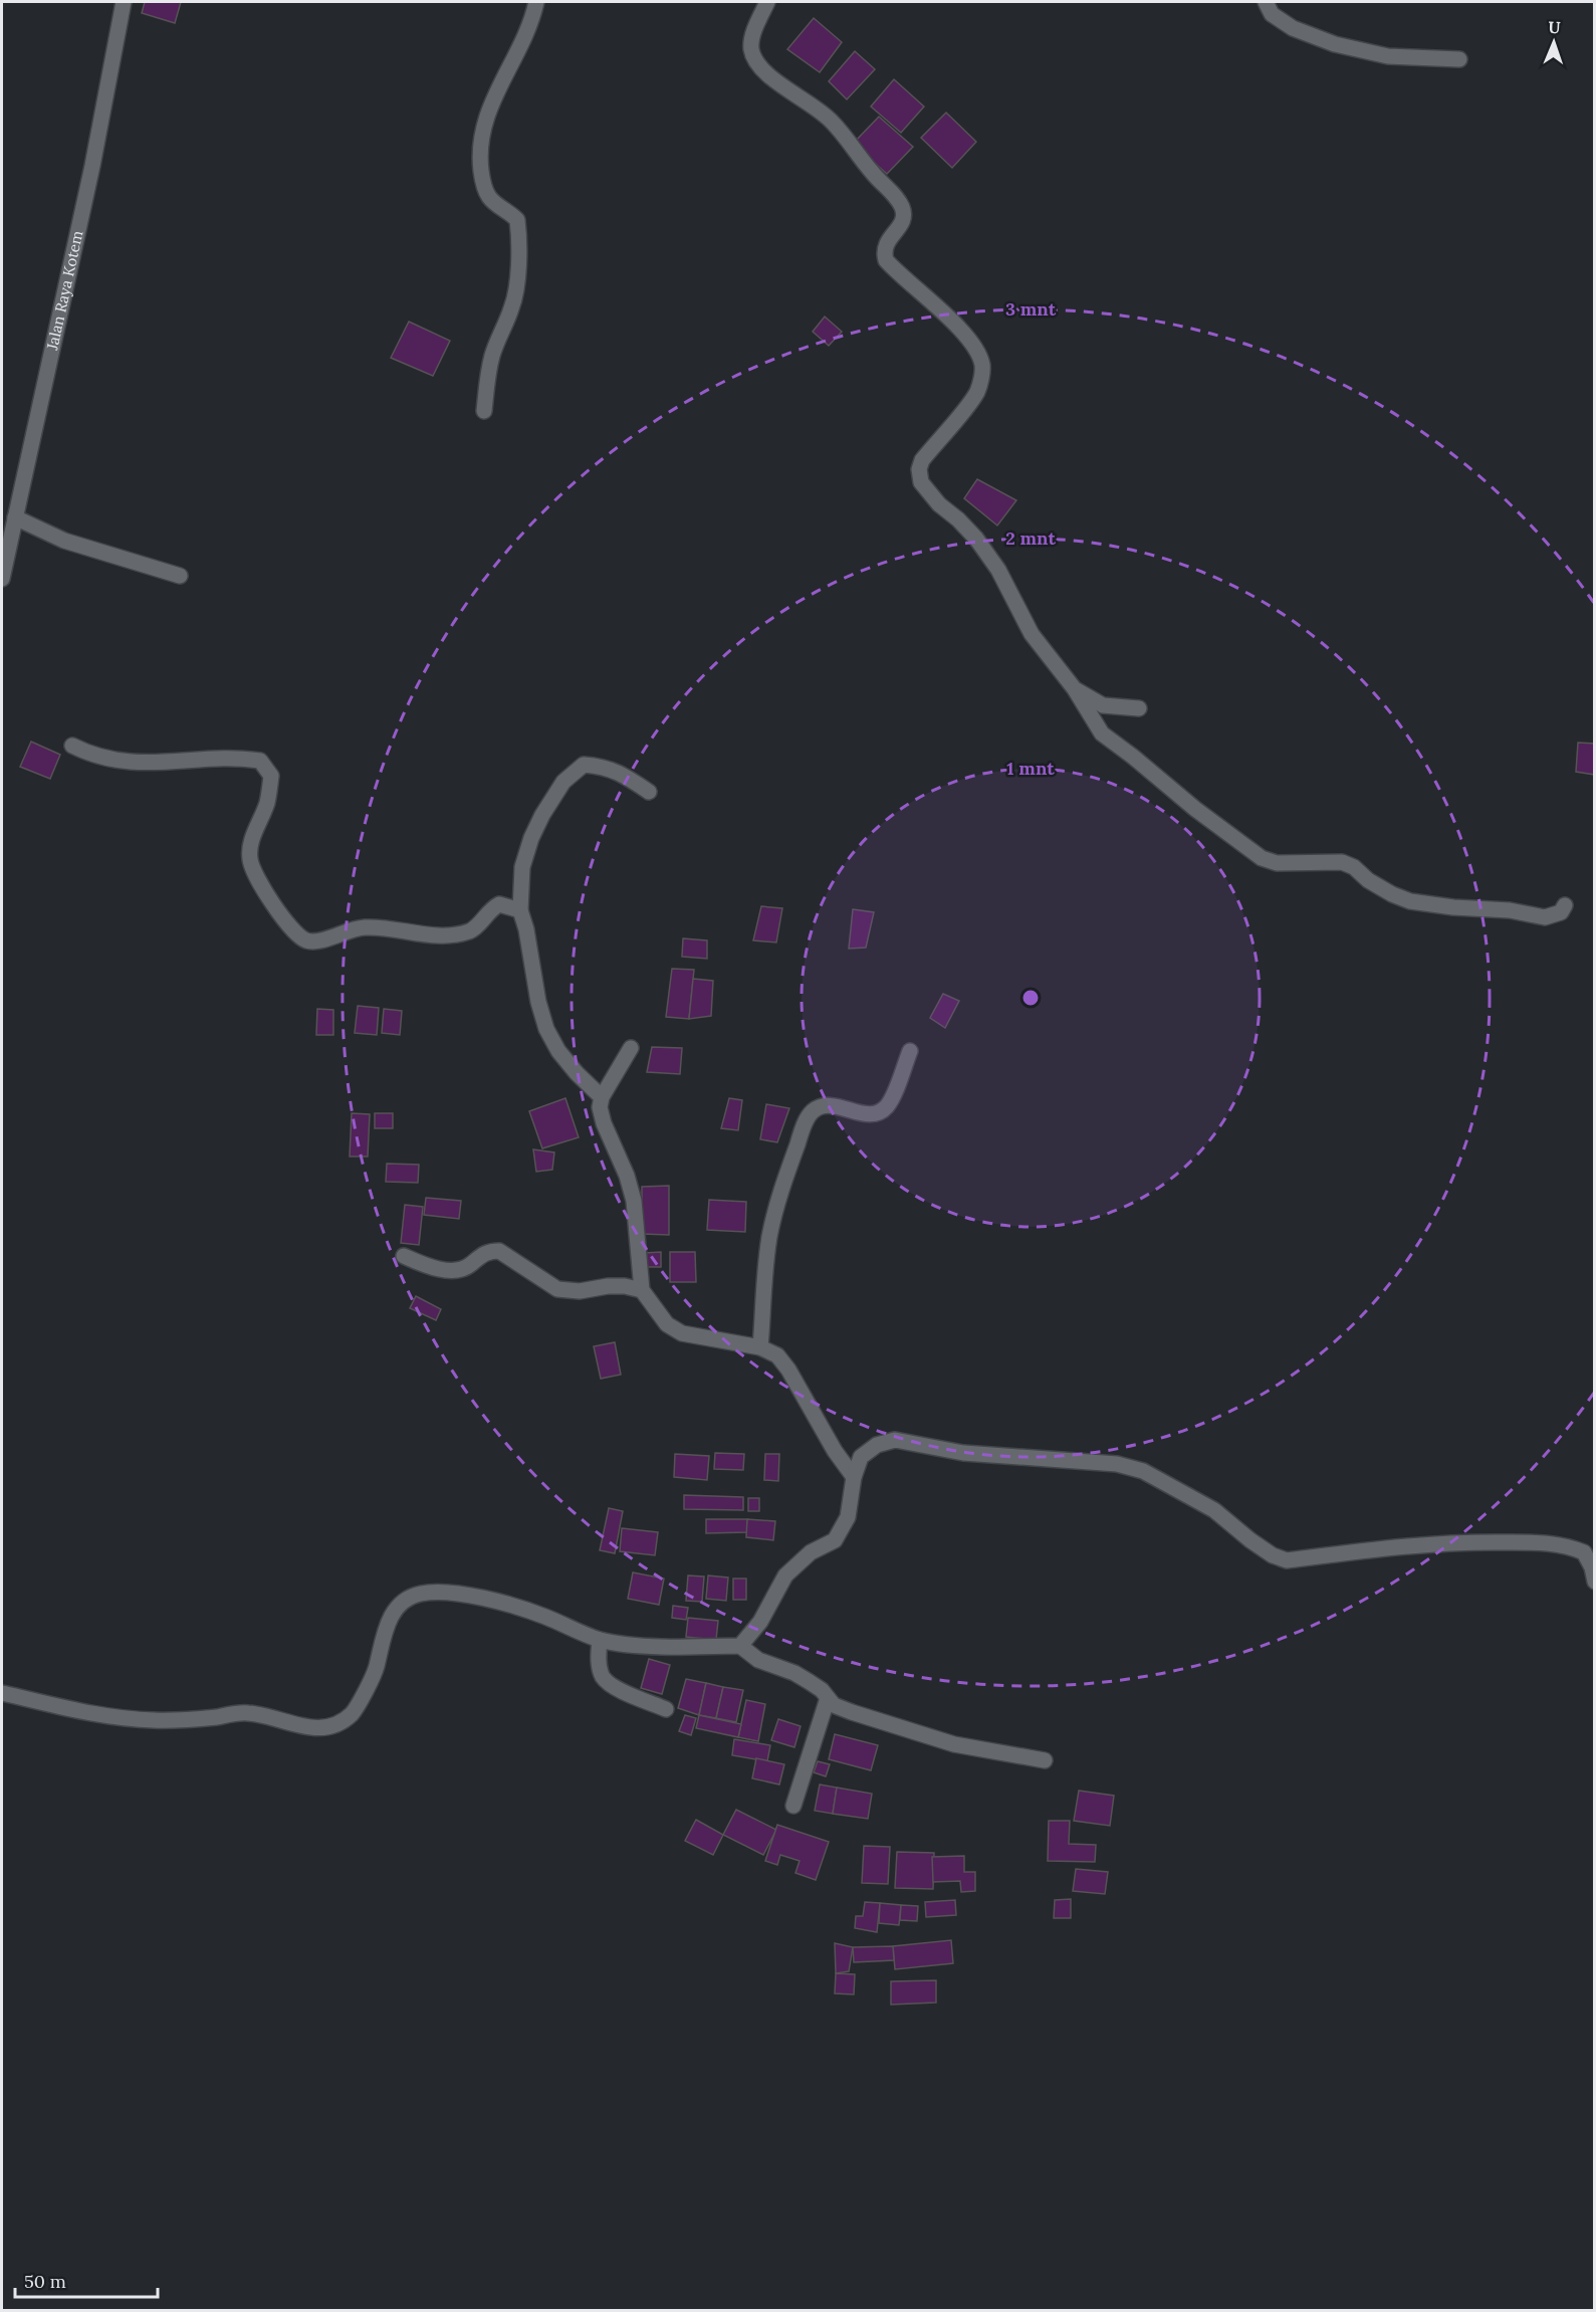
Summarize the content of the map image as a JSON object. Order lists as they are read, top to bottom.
{
  "streets": {
    "street": ["Jalan Raya Kotem"]
  },
  "scale_bar": "50 m",
  "north": "top",
  "rings": ["3 mnt", "2 mnt", "1 mnt"]
}
